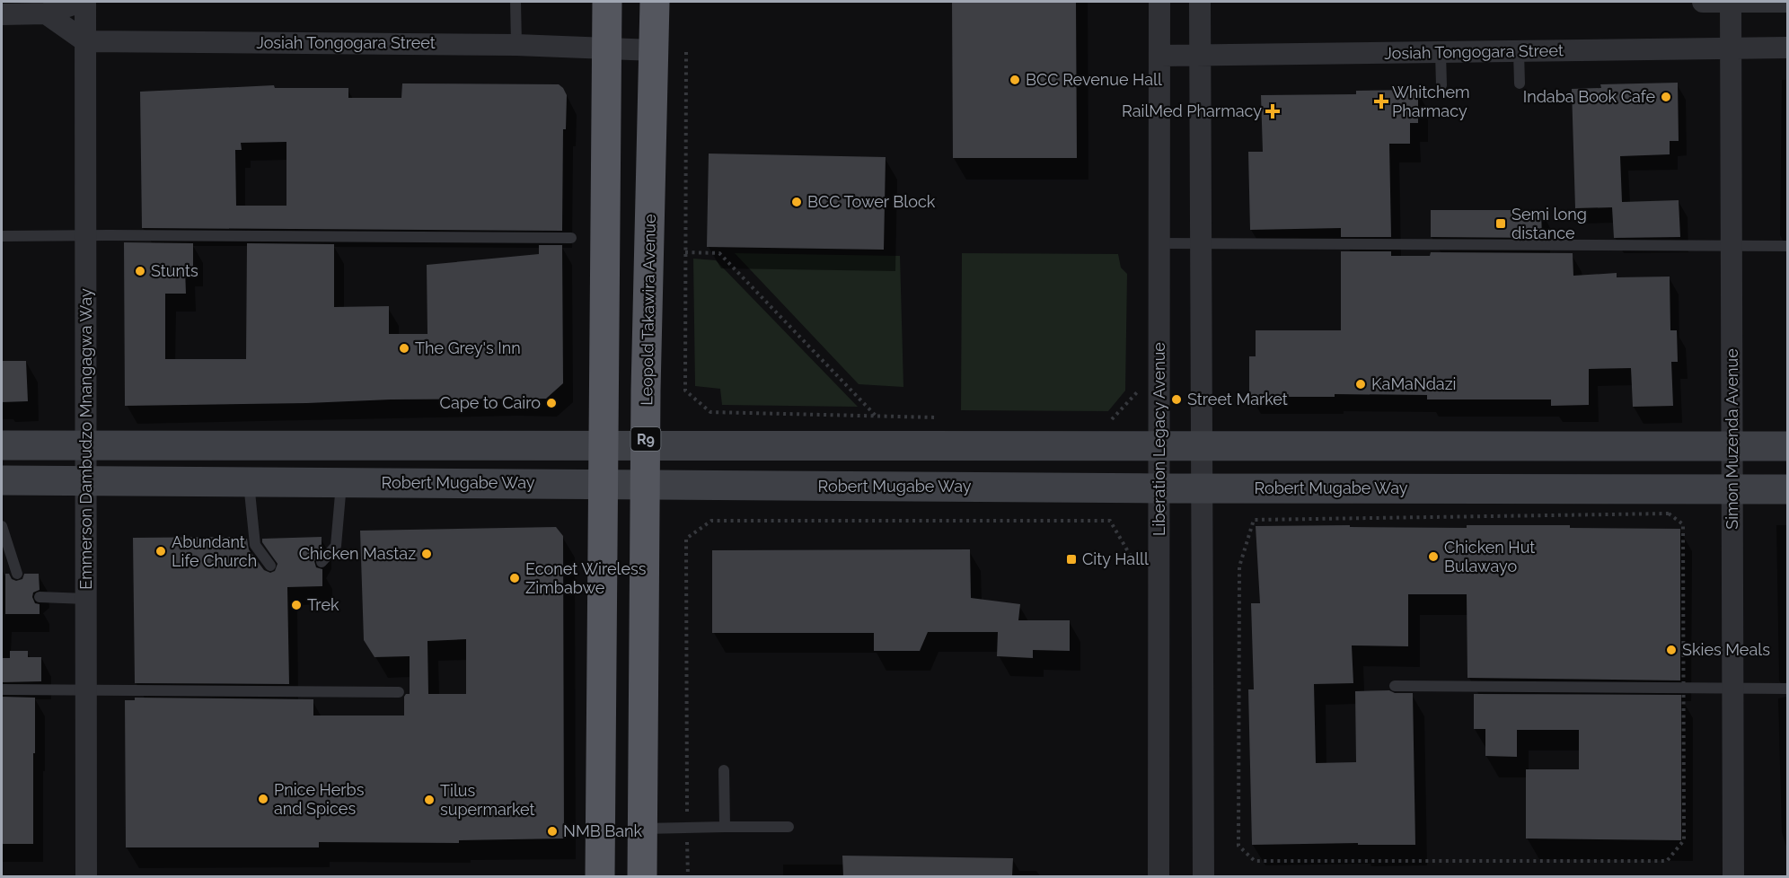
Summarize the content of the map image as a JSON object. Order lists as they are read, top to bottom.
{
  "streets": {
    "highway": ["Leopold Takawira Avenue", "R9"],
    "main road": ["Robert Mugabe Way"],
    "street": [
      "Josiah Tongogara Street",
      "Emmerson Dambudzo Mnangagwa Way",
      "Liberation Legacy Avenue",
      "Simon Muzenda Avenue"
    ]
  },
  "crossings": [
    ["Josiah Tongogara Street", "Leopold Takawira Avenue"],
    ["Josiah Tongogara Street", "Emmerson Dambudzo Mnangagwa Way"],
    ["Josiah Tongogara Street", "Liberation Legacy Avenue"],
    ["Josiah Tongogara Street", "Simon Muzenda Avenue"],
    ["Leopold Takawira Avenue", "Robert Mugabe Way"],
    ["Emmerson Dambudzo Mnangagwa Way", "Robert Mugabe Way"],
    ["Liberation Legacy Avenue", "Robert Mugabe Way"],
    ["Simon Muzenda Avenue", "Robert Mugabe Way"]
  ],
  "places": {
    "other": [
      "BCC Revenue Hall",
      "Indaba Book Cafe",
      "BCC Tower Block",
      "Stunts",
      "The Grey's Inn",
      "KaMaNdazi",
      "Street Market",
      "Cape to Cairo",
      "Abundant Life Church",
      "Chicken Mastaz",
      "Chicken Hut Bulawayo",
      "Econet Wireless Zimbabwe",
      "Trek",
      "Skies Meals",
      "Pnice Herbs and Spices",
      "Tilus supermarket",
      "NMB Bank"
    ],
    "health": ["Whitchem Pharmacy", "RailMed Pharmacy"],
    "transit": ["Semi long distance", "City Halll"]
  }
}
